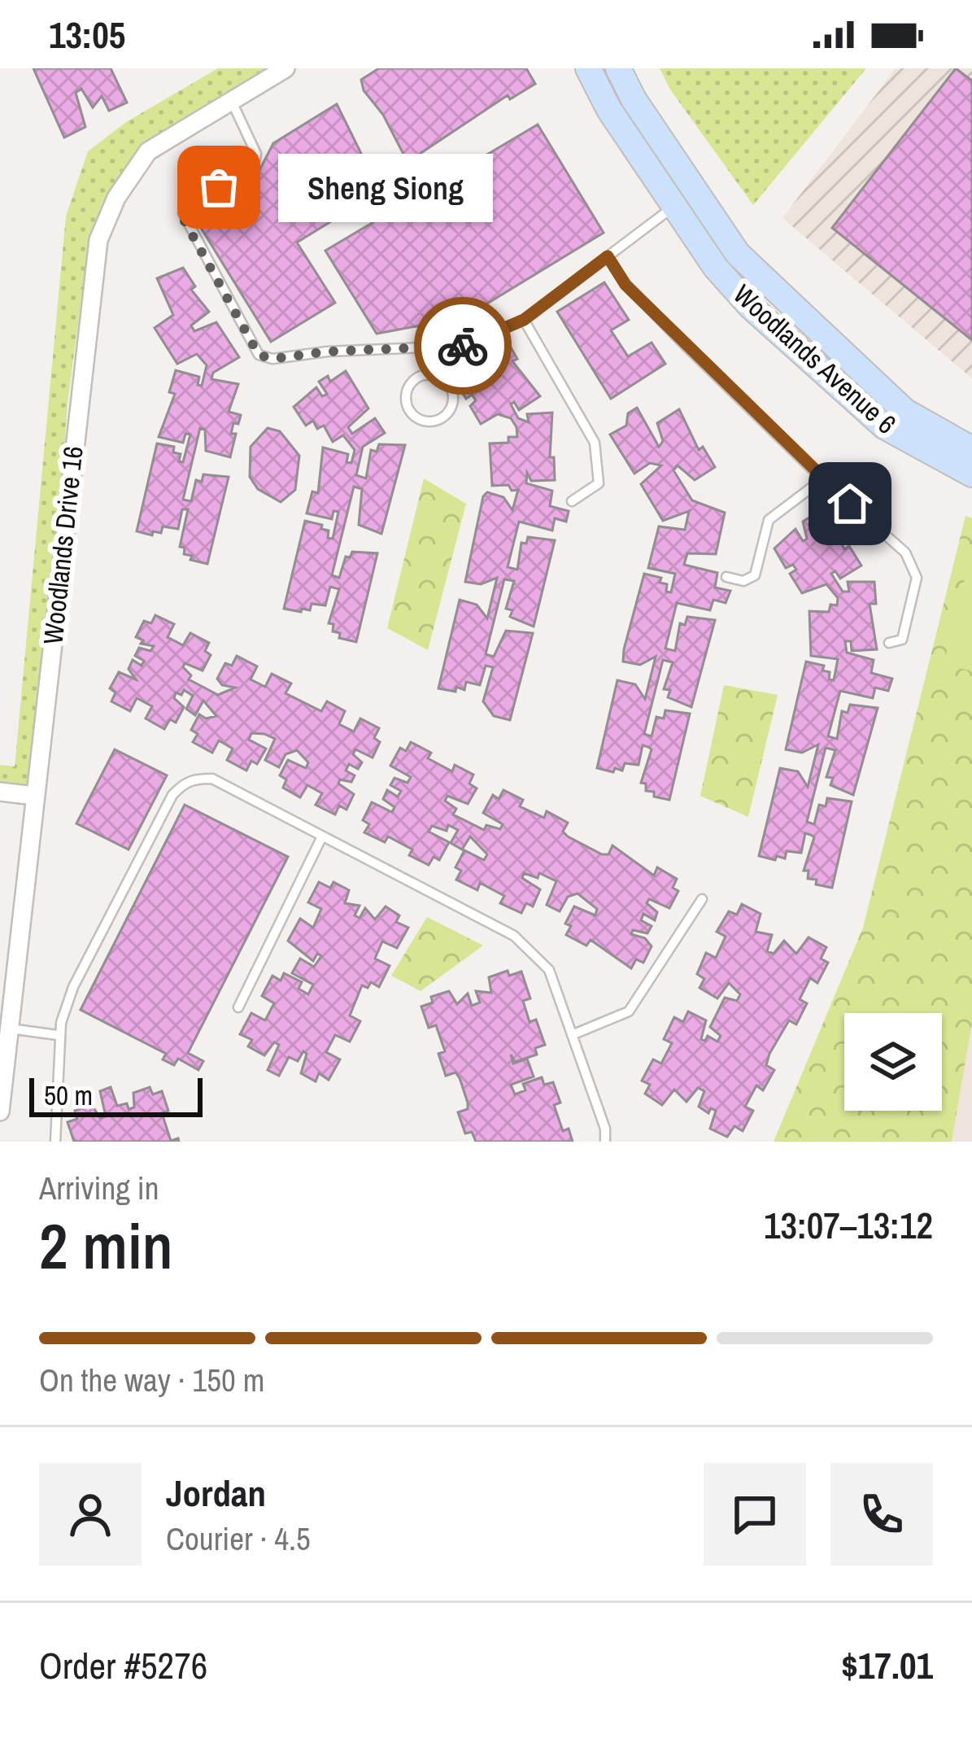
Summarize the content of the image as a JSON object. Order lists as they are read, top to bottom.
{
  "streets": {
    "street": ["Woodlands Avenue 6", "Woodlands Drive 16"]
  },
  "places": ["Sheng Siong"],
  "scale_bar": "50 m",
  "page": {
    "status": "13:05",
    "bubble": "Sheng Siong",
    "scale": "50 m",
    "heading": ["2 min", "Arriving in", "13:07–13:12"],
    "panel": [
      "Jordan",
      "Courier · 4.5",
      "Order #5276",
      "$17.01"
    ],
    "bar": "On the way · 150 m"
  }
}
